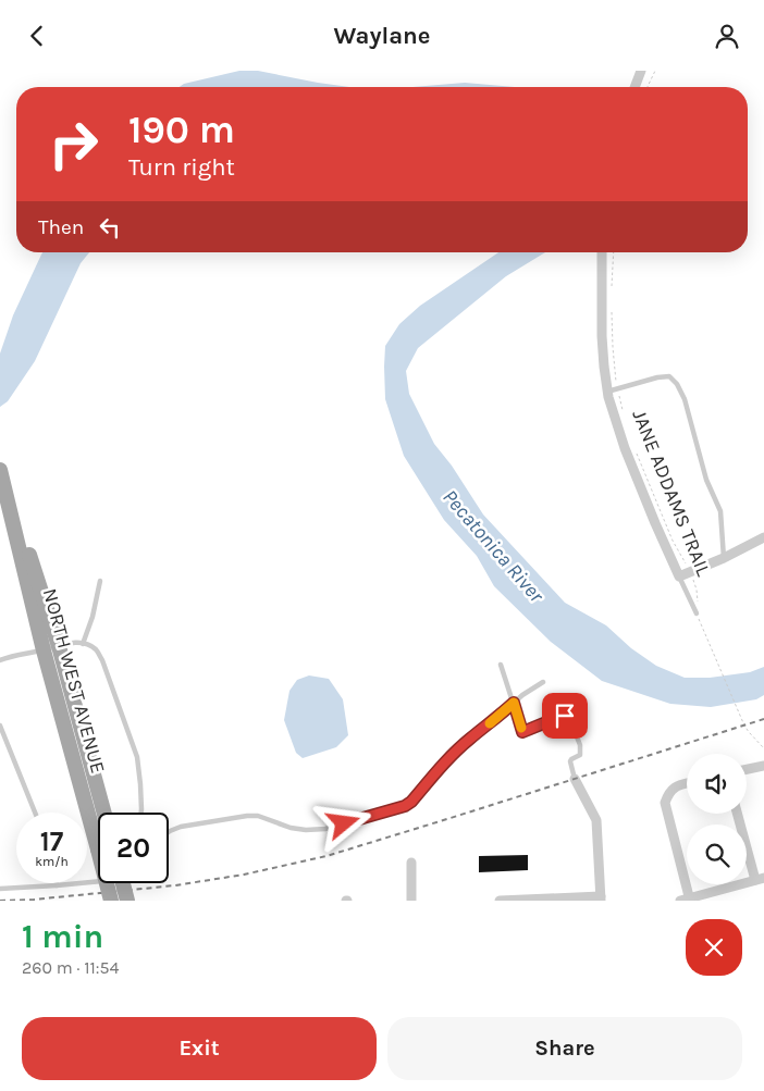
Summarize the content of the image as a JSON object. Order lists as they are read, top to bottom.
{
  "streets": {
    "main road": ["NORTH WEST AVENUE"],
    "path": ["JANE ADDAMS TRAIL"]
  },
  "water": ["Pecatonica River"],
  "page": {
    "header": "Waylane",
    "turn": ["190 m", "Turn right"],
    "then": "Then",
    "speed": "17 km/h",
    "limit": "20",
    "heading": ["1 min", "260 m · 11:54"],
    "buttons": ["Exit", "Share"]
  }
}
